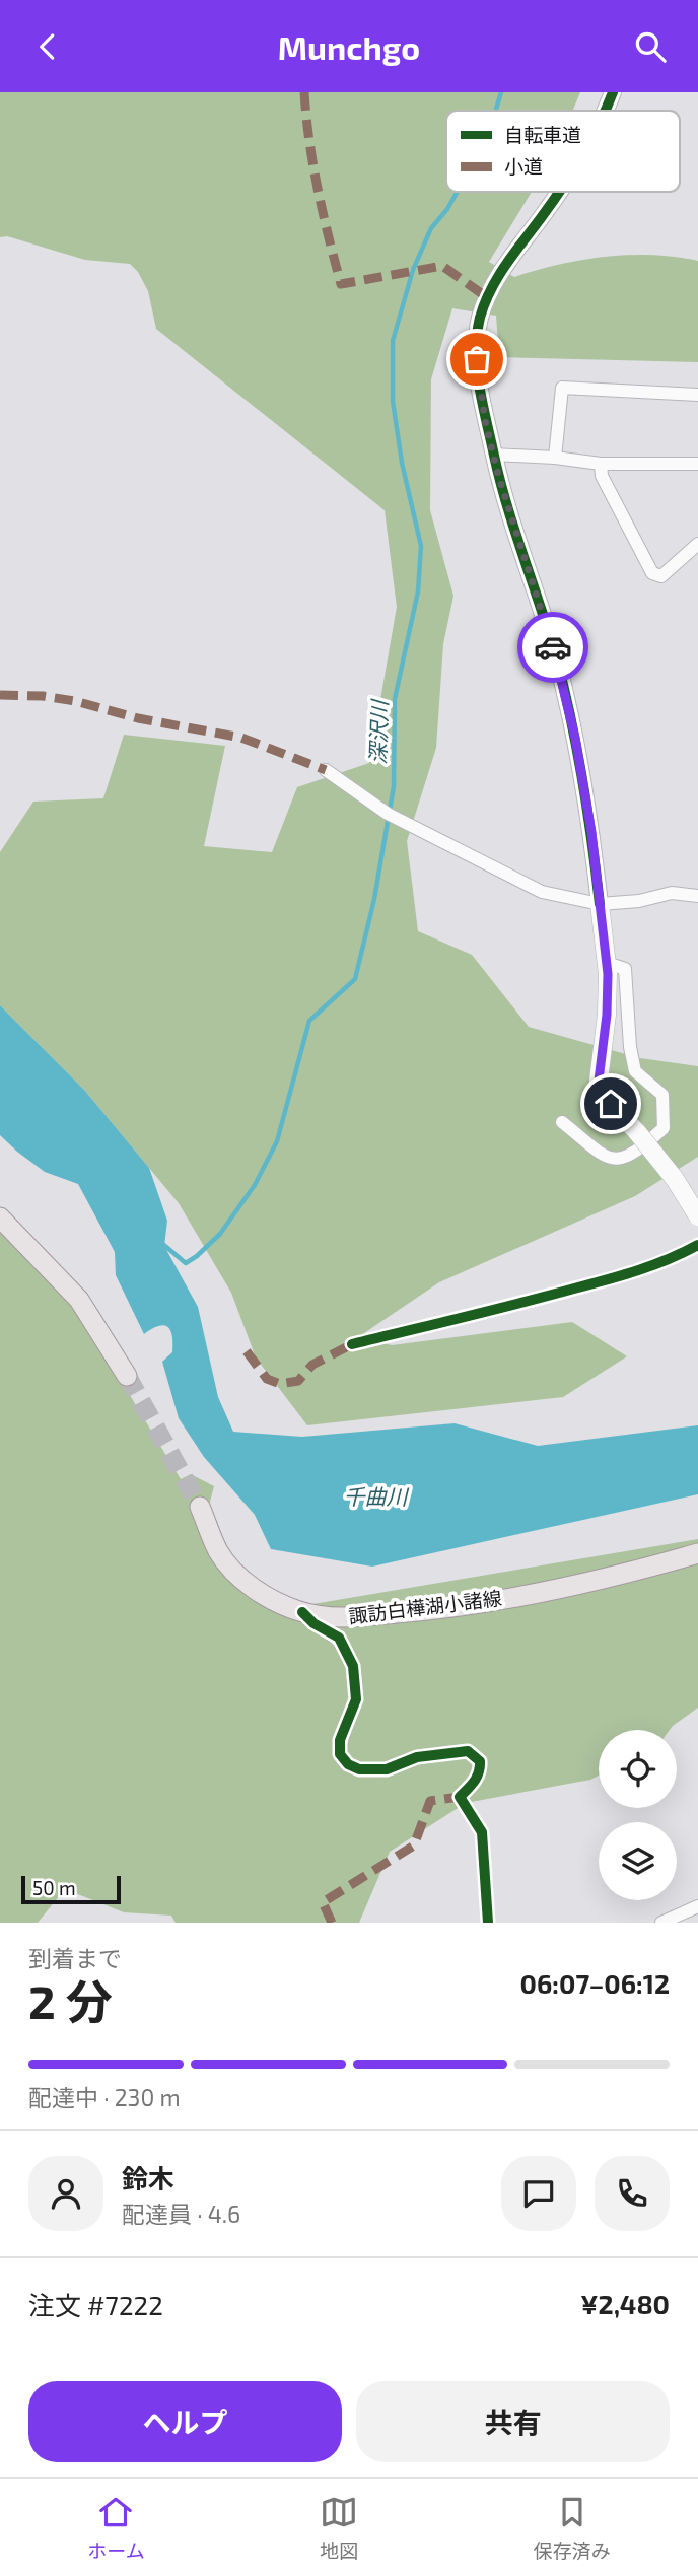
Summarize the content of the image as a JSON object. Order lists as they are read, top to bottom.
{
  "streets": {
    "main road": ["諏訪白樺湖小諸線"]
  },
  "water": ["深沢川", "千曲川"],
  "legend": ["自転車道", "小道"],
  "scale_bar": "50 m",
  "page": {
    "header": "Munchgo",
    "scale": "50 m",
    "heading": ["2 分", "到着まで", "06:07–06:12"],
    "panel": [
      "鈴木",
      "配達員 · 4.6",
      "注文 #7222",
      "¥2,480"
    ],
    "bar": "配達中 · 230 m",
    "buttons": ["ヘルプ", "共有"],
    "tabs": ["ホーム", "地図", "保存済み"]
  }
}
